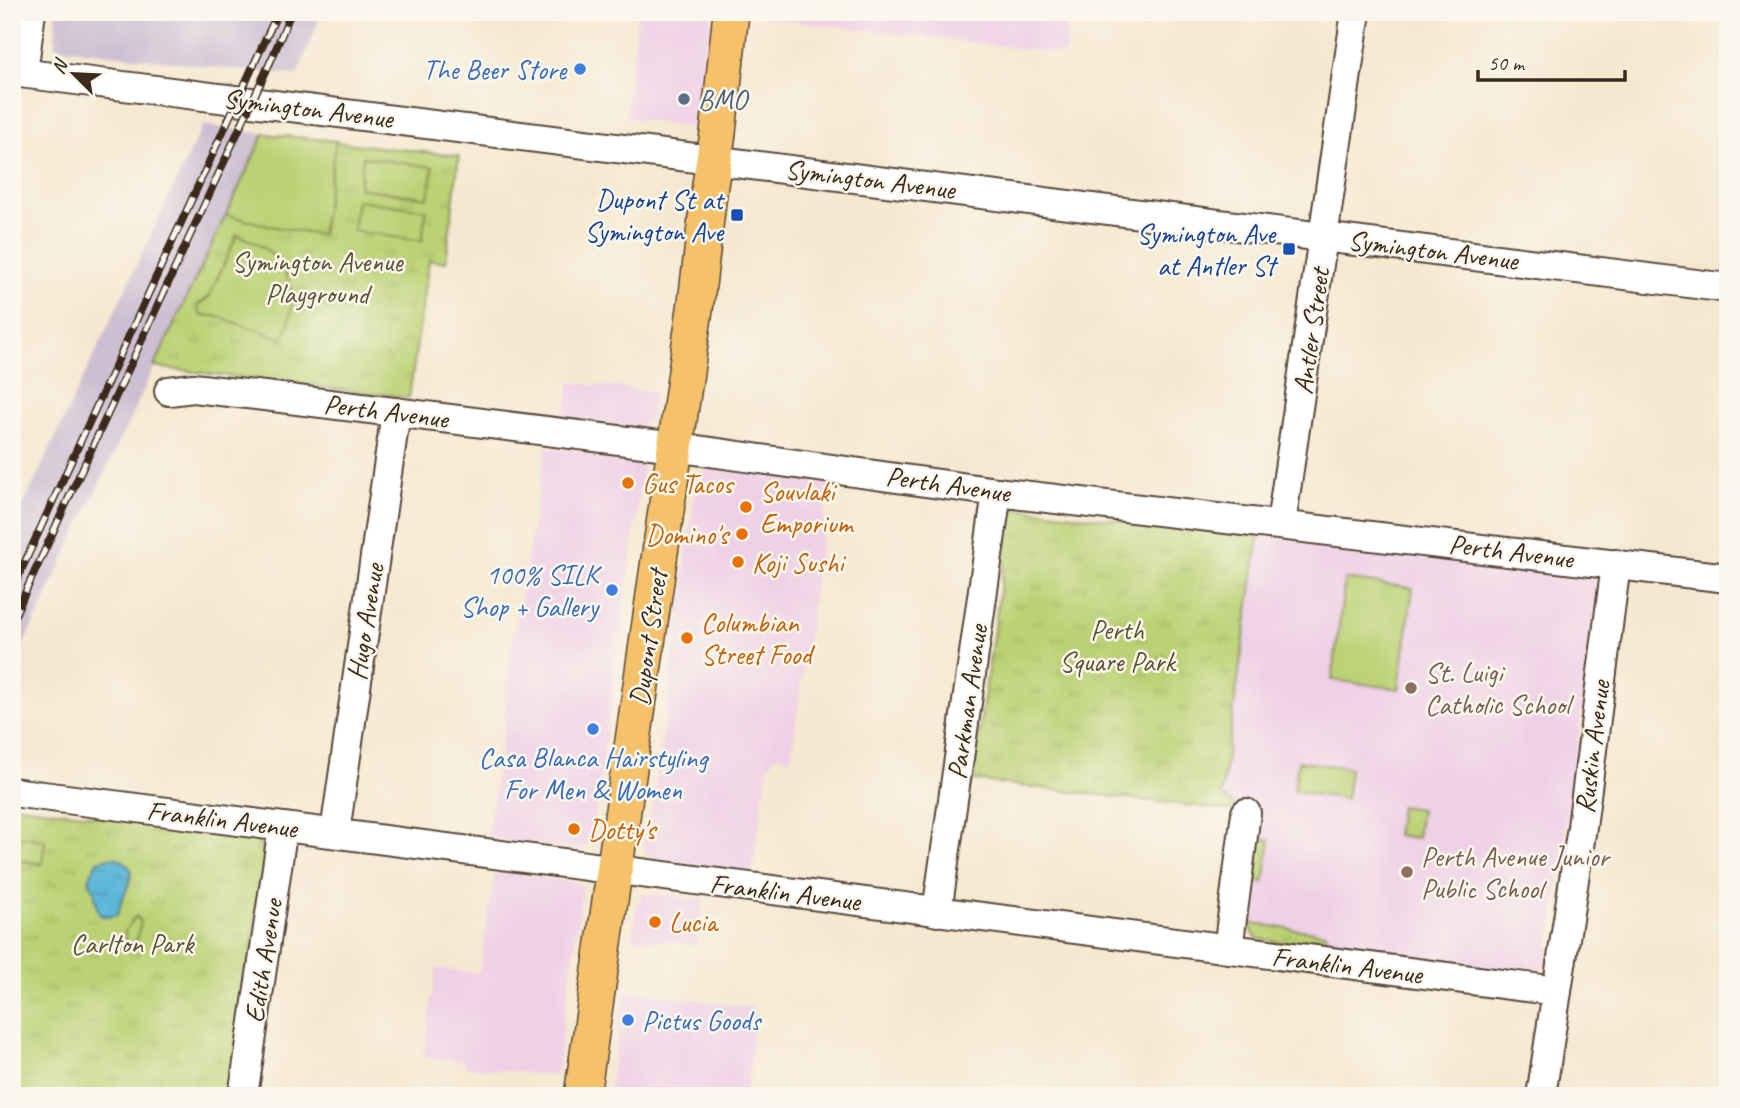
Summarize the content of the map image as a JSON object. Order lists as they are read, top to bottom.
{
  "streets": {
    "main road": ["Dupont Street"],
    "street": [
      "Symington Avenue",
      "Antler Street",
      "Perth Avenue",
      "Hugo Avenue",
      "Parkman Avenue",
      "Ruskin Avenue",
      "Franklin Avenue",
      "Edith Avenue"
    ]
  },
  "crossings": [
    ["Symington Avenue", "Antler Street"],
    ["Symington Avenue", "Dupont Street"],
    ["Antler Street", "Perth Avenue"],
    ["Perth Avenue", "Hugo Avenue"],
    ["Perth Avenue", "Dupont Street"],
    ["Perth Avenue", "Parkman Avenue"],
    ["Perth Avenue", "Ruskin Avenue"],
    ["Hugo Avenue", "Franklin Avenue"],
    ["Dupont Street", "Franklin Avenue"],
    ["Parkman Avenue", "Franklin Avenue"],
    ["Ruskin Avenue", "Franklin Avenue"],
    ["Franklin Avenue", "Edith Avenue"]
  ],
  "parks": ["Symington Avenue Playground", "Perth Square Park", "Carlton Park"],
  "places": {
    "other": [
      "The Beer Store",
      "BMO",
      "Gus Tacos",
      "Souvlaki Emporium",
      "Domino's",
      "Koji Sushi",
      "100% SILK Shop + Gallery",
      "Columbian Street Food",
      "St. Luigi Catholic School",
      "Casa Blanca Hairstyling For Men & Women",
      "Dotty's",
      "Perth Avenue Junior Public School",
      "Lucia",
      "Pictus Goods"
    ],
    "transit": ["Dupont St at Symington Ave", "Symington Ave at Antler St"]
  },
  "scale_bar": "50 m",
  "north": "top left"
}
